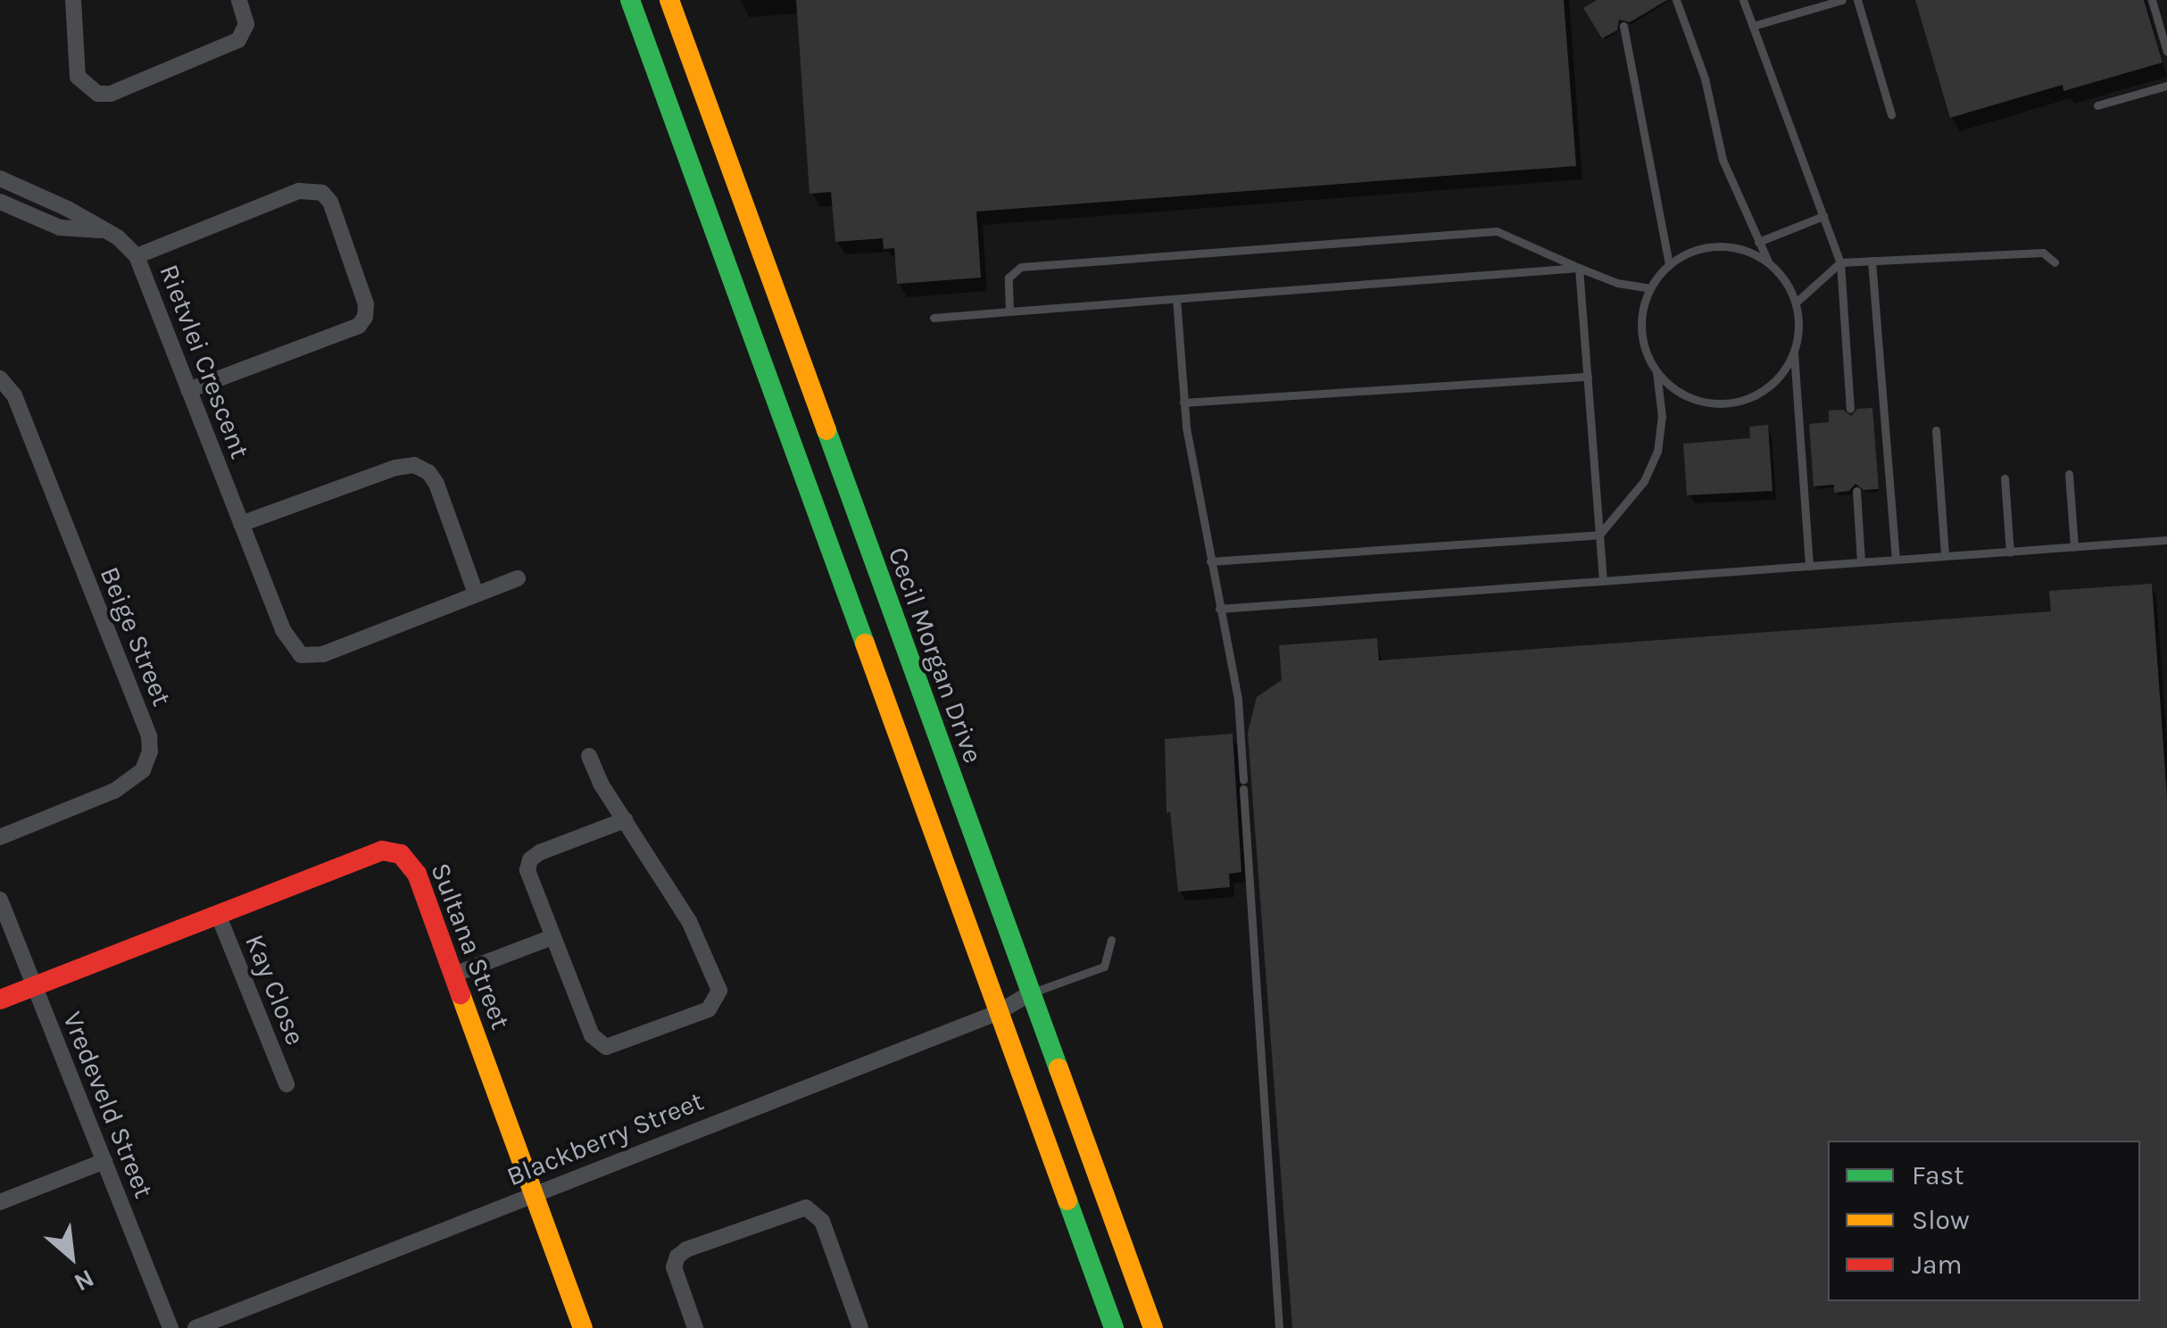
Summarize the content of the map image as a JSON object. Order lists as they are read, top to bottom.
{
  "streets": {
    "street": [
      "Rietvlei Crescent",
      "Beige Street",
      "Cecil Morgan Drive",
      "Sultana Street",
      "Kay Close",
      "Vredeveld Street",
      "Blackberry Street"
    ]
  },
  "crossings": [
    ["Cecil Morgan Drive", "Blackberry Street"],
    ["Sultana Street", "Kay Close"],
    ["Sultana Street", "Vredeveld Street"],
    ["Sultana Street", "Blackberry Street"]
  ],
  "legend": ["Fast", "Slow", "Jam"],
  "north": "bottom right"
}
